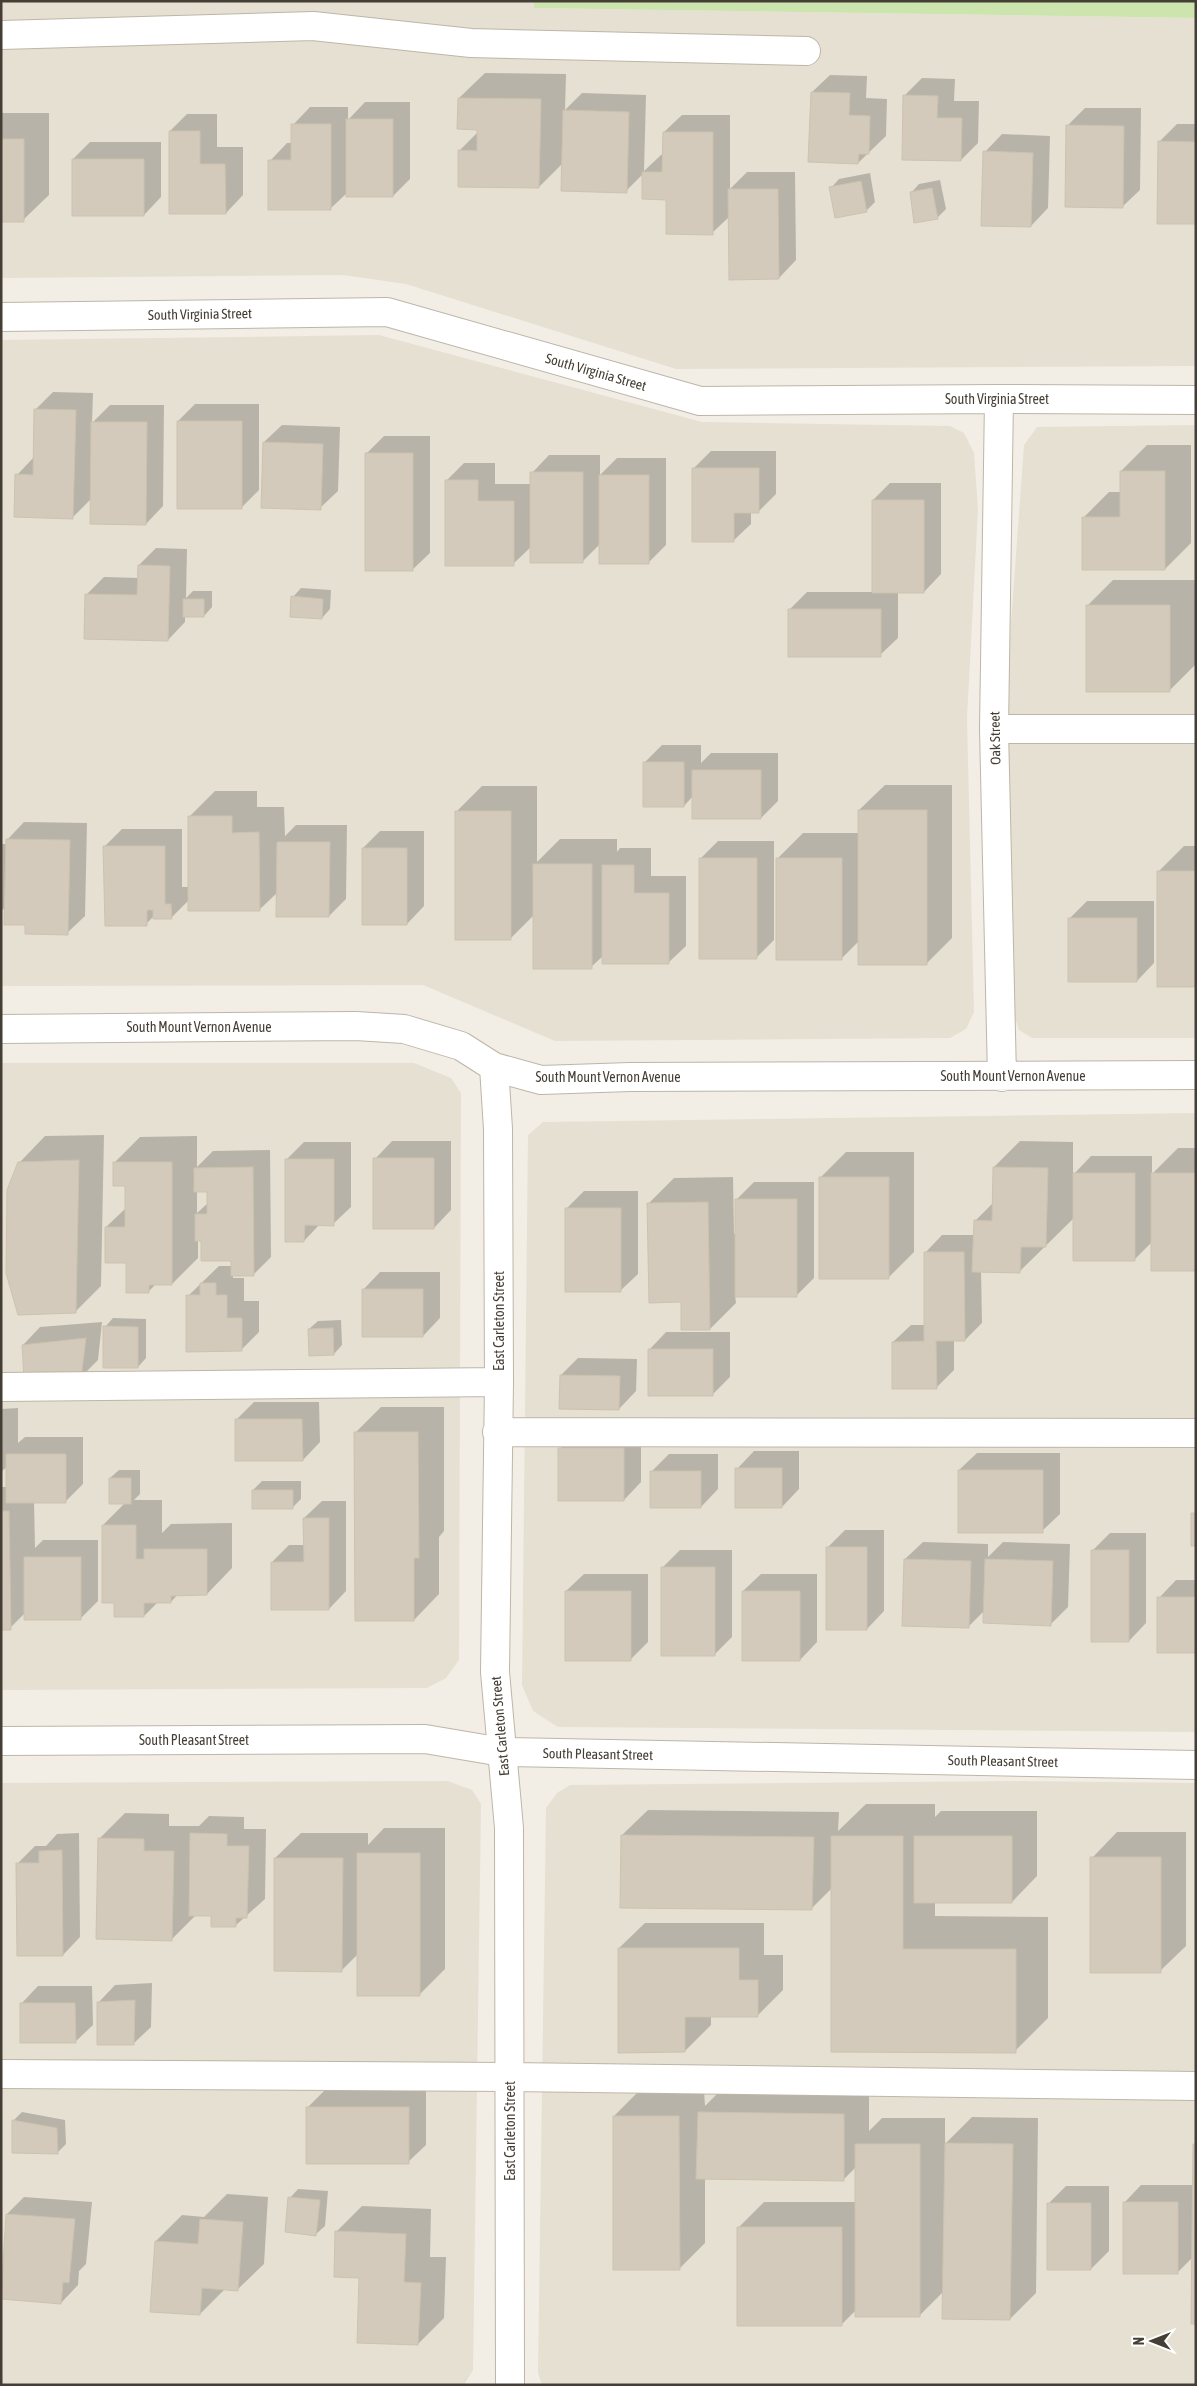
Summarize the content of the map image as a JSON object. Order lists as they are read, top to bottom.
{
  "streets": {
    "street": [
      "South Virginia Street",
      "Oak Street",
      "South Mount Vernon Avenue",
      "East Carleton Street",
      "South Pleasant Street"
    ]
  },
  "crossings": [
    ["South Virginia Street", "Oak Street"],
    ["Oak Street", "South Mount Vernon Avenue"],
    ["South Mount Vernon Avenue", "East Carleton Street"],
    ["East Carleton Street", "South Pleasant Street"]
  ],
  "north": "left"
}
